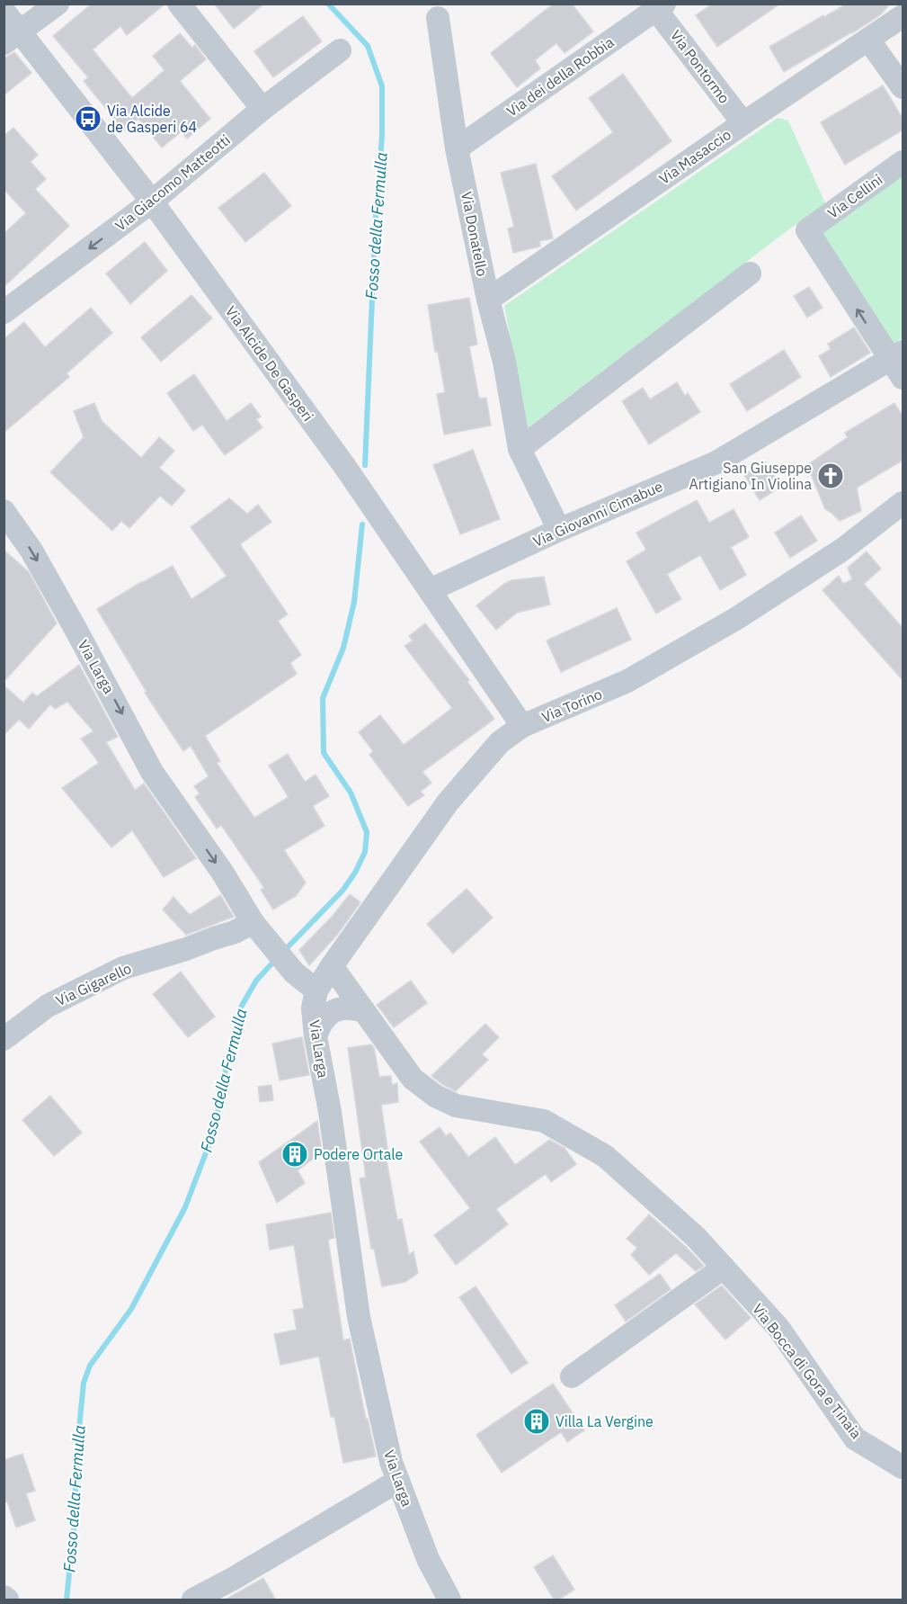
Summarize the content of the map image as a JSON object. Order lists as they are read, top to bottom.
{
  "streets": {
    "street": [
      "Via Pontormo",
      "Via dei della Robbia",
      "Via Masaccio",
      "Via Giacomo Matteotti",
      "Via Cellini",
      "Via Donatello",
      "Via Alcide De Gasperi",
      "Via Giovanni Cimabue",
      "Via Larga",
      "Via Torino",
      "Via Gigarello",
      "Via Bocca di Gora e Tinaia"
    ]
  },
  "crossings": [
    ["Via Pontormo", "Via dei della Robbia"],
    ["Via Pontormo", "Via Masaccio"],
    ["Via dei della Robbia", "Via Donatello"],
    ["Via Masaccio", "Via Donatello"],
    ["Via Giacomo Matteotti", "Via Alcide De Gasperi"],
    ["Via Cellini", "Via Giovanni Cimabue"],
    ["Via Donatello", "Via Giovanni Cimabue"],
    ["Via Alcide De Gasperi", "Via Giovanni Cimabue"],
    ["Via Alcide De Gasperi", "Via Torino"],
    ["Via Larga", "Via Torino"],
    ["Via Larga", "Via Gigarello"],
    ["Via Torino", "Via Bocca di Gora e Tinaia"]
  ],
  "one_way": ["Via Giacomo Matteotti", "Via Larga"],
  "water": ["Fosso della Fermulla"],
  "places": {
    "bus stop": ["Via Alcide de Gasperi 64"],
    "church": ["San Giuseppe Artigiano In Violina"],
    "building": ["Podere Ortale", "Villa La Vergine"]
  }
}
